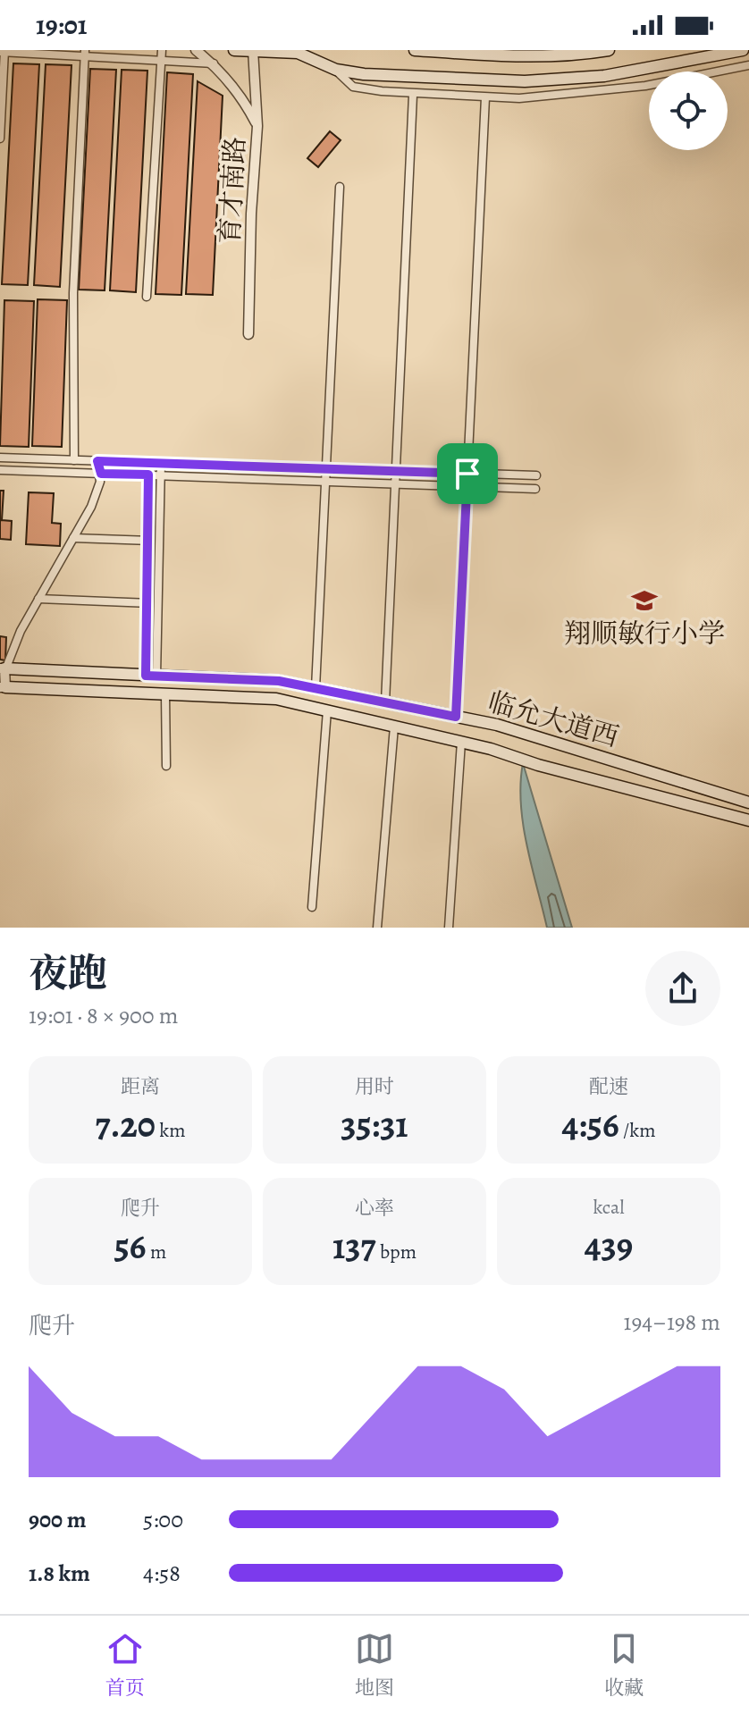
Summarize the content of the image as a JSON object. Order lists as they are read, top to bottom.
{
  "streets": {
    "main road": ["临允大道西"],
    "street": ["育才南路"]
  },
  "places": {
    "school or university": ["翔顺敏行小学"]
  },
  "page": {
    "status": "19:01",
    "heading": ["夜跑", "19:01 · 8 × 900 m"],
    "stats": [
      ["距离", "7.20 km"],
      ["用时", "35:31"],
      ["配速", "4:56 /km"],
      ["爬升", "56 m"],
      ["心率", "137 bpm"],
      ["kcal", "439"]
    ],
    "chart": ["爬升", "194–198 m"],
    "list": [
      {
        "name": "900 m",
        "note": "5:00"
      },
      {
        "name": "1.8 km",
        "note": "4:58"
      }
    ],
    "tabs": ["首页", "地图", "收藏"]
  }
}
